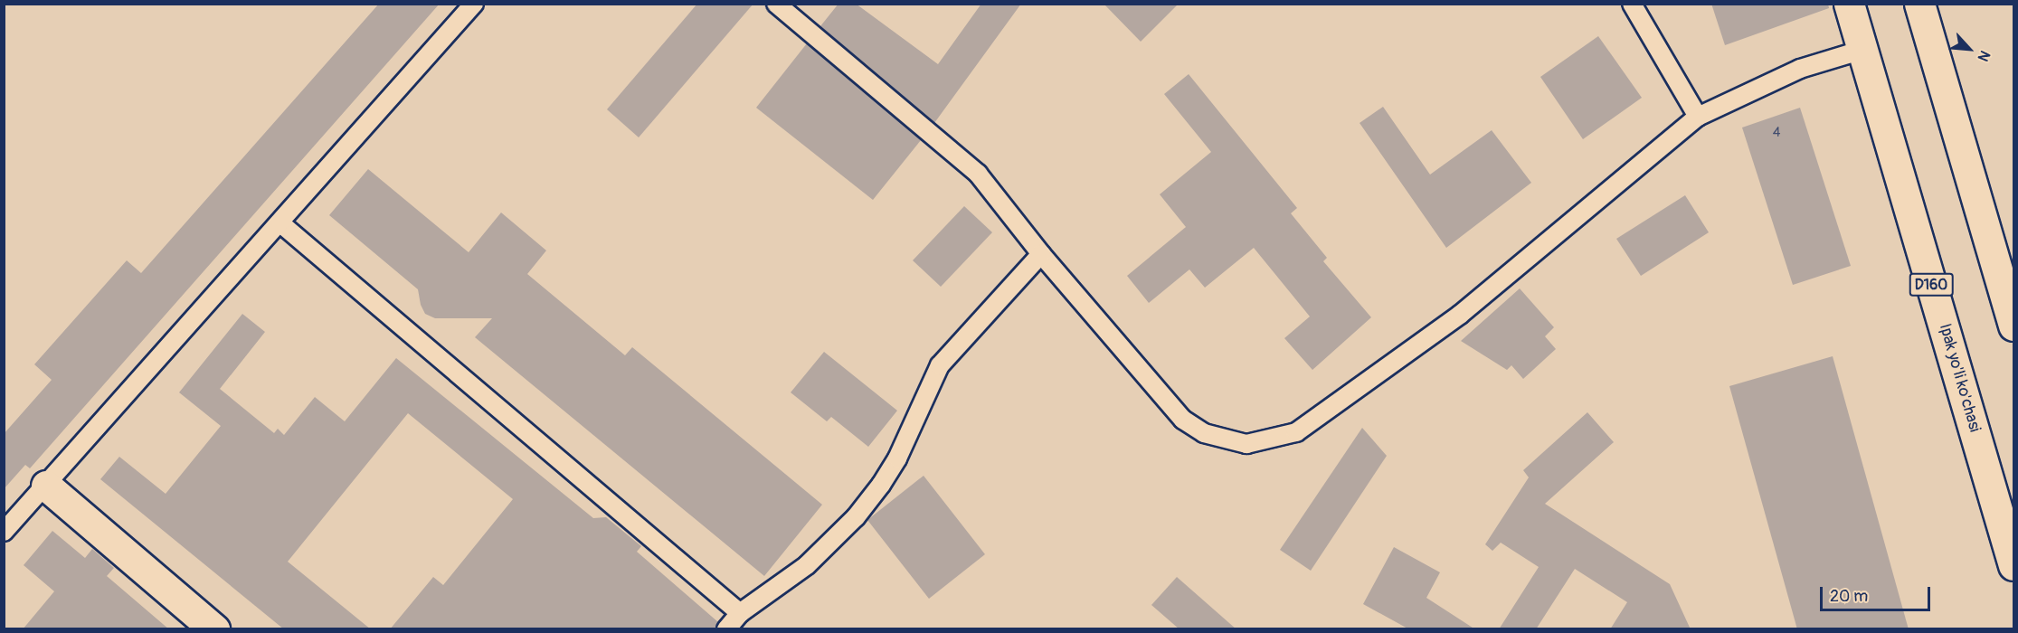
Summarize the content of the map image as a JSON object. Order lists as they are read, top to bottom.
{
  "streets": {
    "main road": ["D160", "Ipak yo'li ko'chasi"]
  },
  "house_numbers": ["4"],
  "scale_bar": "20 m",
  "north": "bottom right"
}
